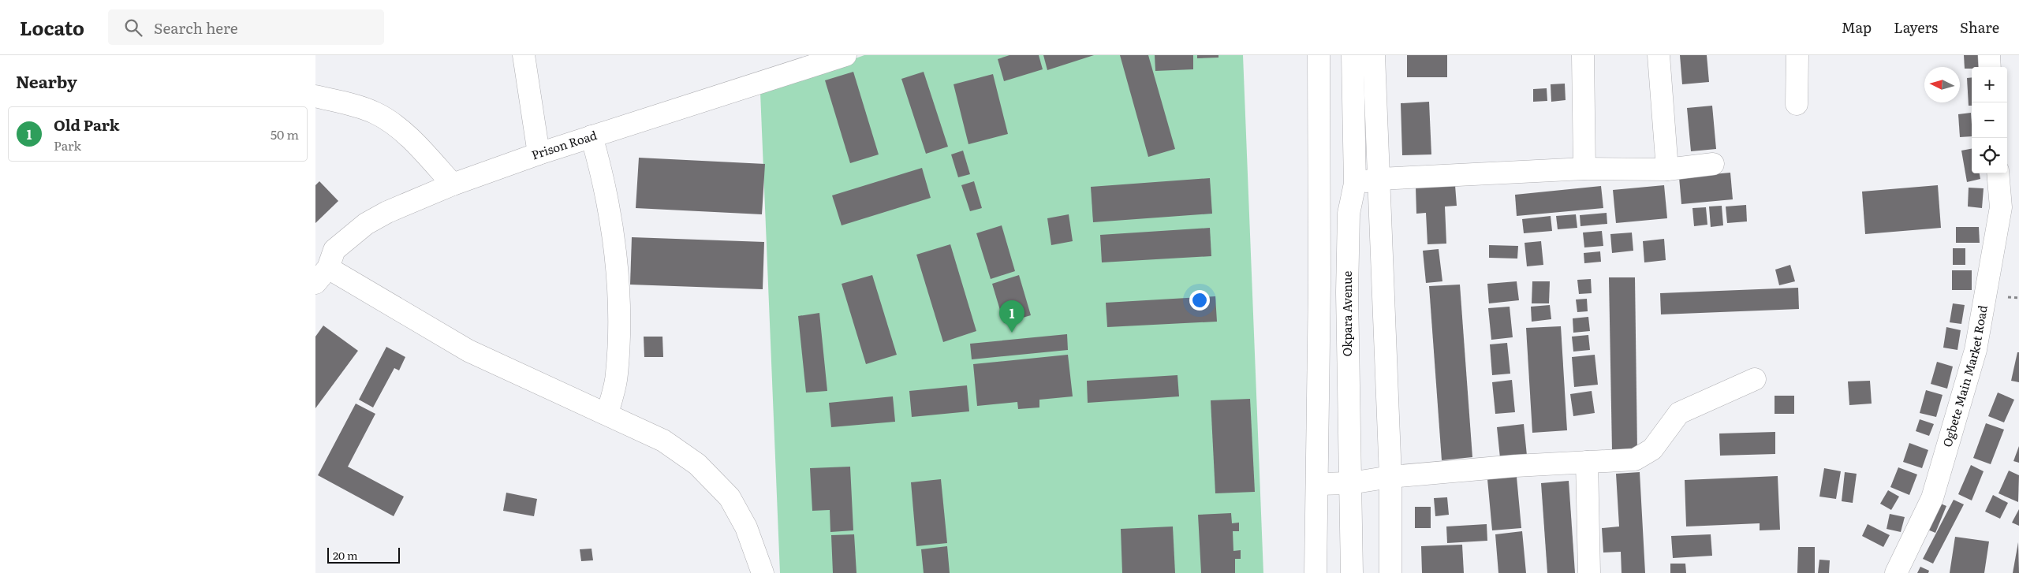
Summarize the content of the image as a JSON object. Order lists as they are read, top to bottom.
{
  "streets": {
    "street": ["Prison Road", "Okpara Avenue", "Ogbete Main Market Road"]
  },
  "scale_bar": "20 m",
  "north": "left",
  "page": {
    "header": "Locato",
    "search": "Search here",
    "nav": ["Map", "Layers", "Share"],
    "heading": "Nearby",
    "map_buttons": ["+", "−"],
    "list": [
      {
        "mark": "1",
        "name": "Old Park",
        "note": "Park",
        "value": "50 m"
      }
    ],
    "pins": "1",
    "scale": "20 m"
  }
}
